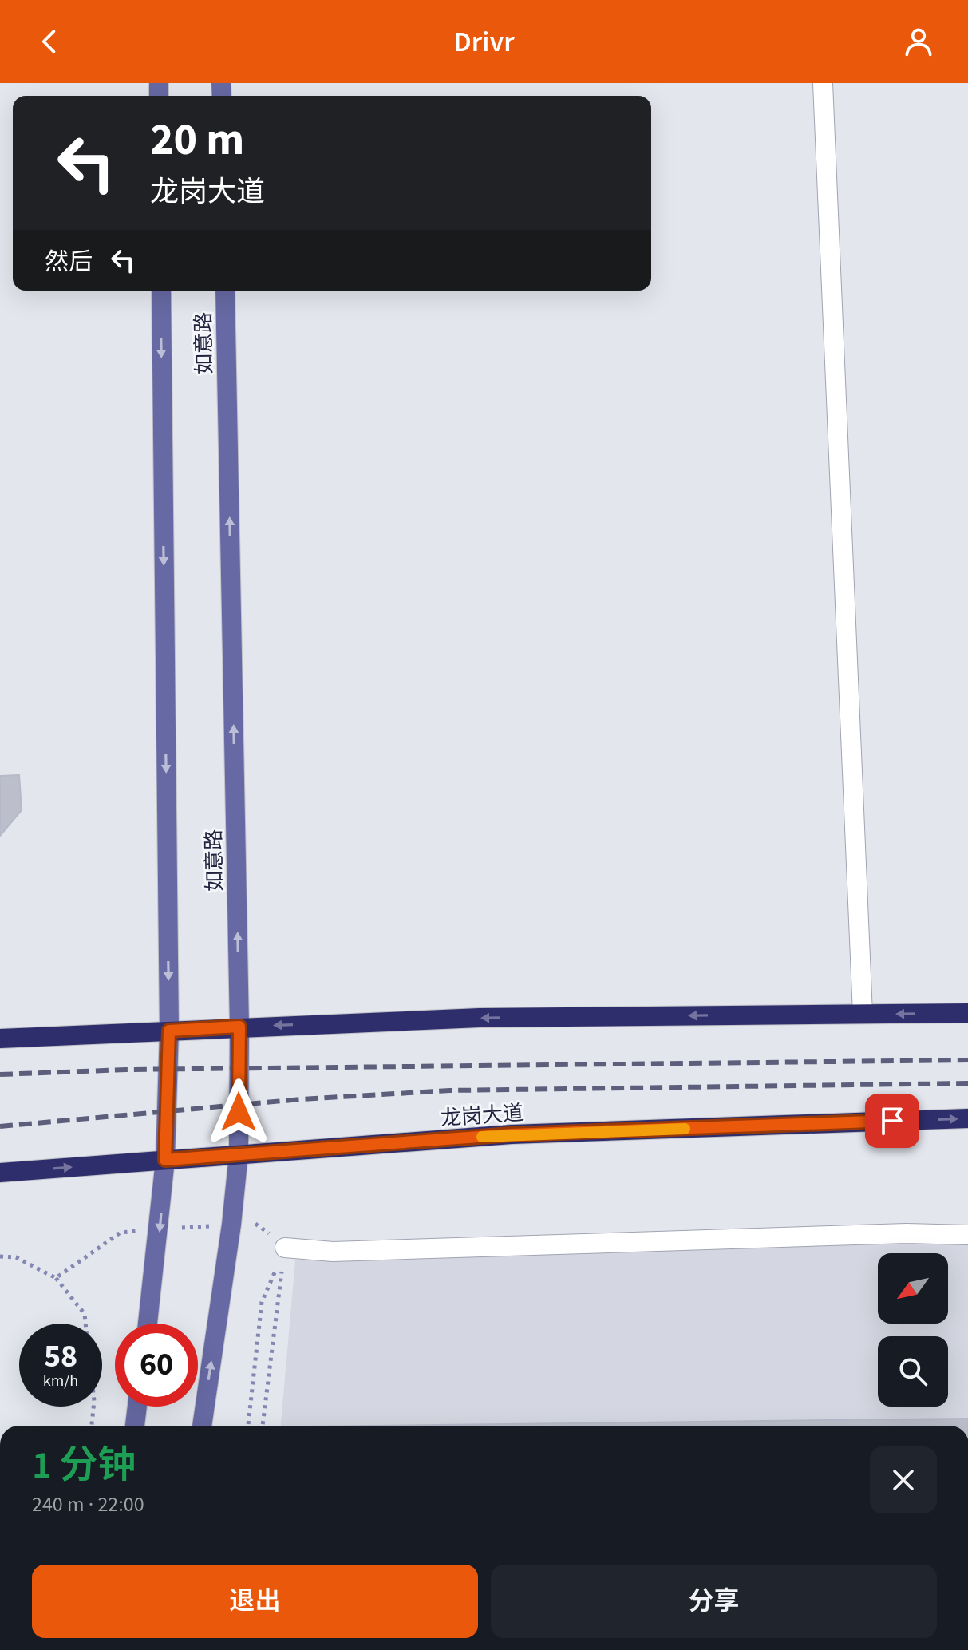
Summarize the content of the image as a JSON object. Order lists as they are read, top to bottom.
{
  "streets": {
    "highway": ["龙岗大道"],
    "main road": ["如意路"]
  },
  "crossings": [
    ["如意路", "龙岗大道"]
  ],
  "north": "bottom left",
  "page": {
    "header": "Drivr",
    "turn": ["20 m", "龙岗大道"],
    "then": "然后",
    "speed": "58 km/h",
    "limit": "60",
    "heading": ["1 分钟", "240 m · 22:00"],
    "buttons": ["退出", "分享"]
  }
}
